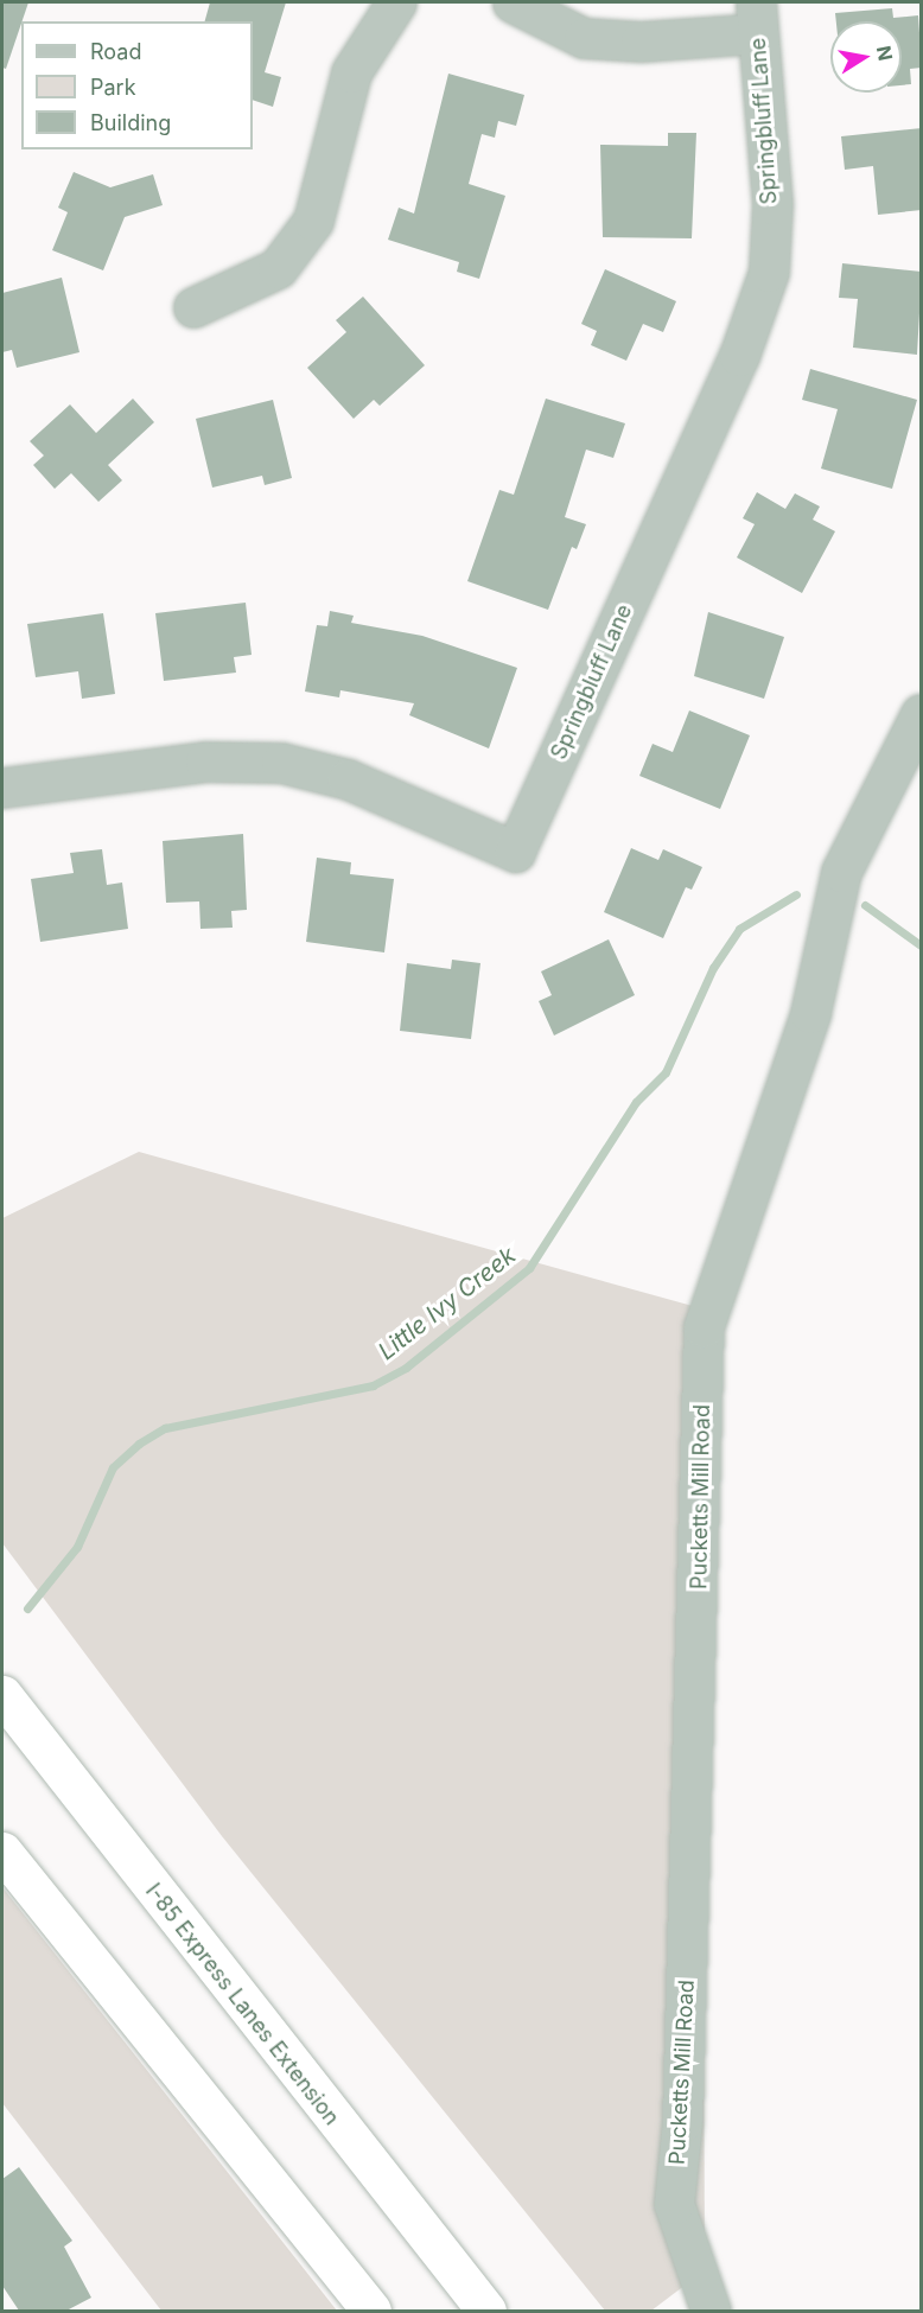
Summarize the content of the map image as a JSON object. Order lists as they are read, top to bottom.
{
  "streets": {
    "highway": ["I-85 Express Lanes Extension"],
    "street": ["Springbluff Lane", "Pucketts Mill Road"]
  },
  "water": ["Little Ivy Creek"],
  "legend": ["Road", "Park", "Building"],
  "north": "right"
}
